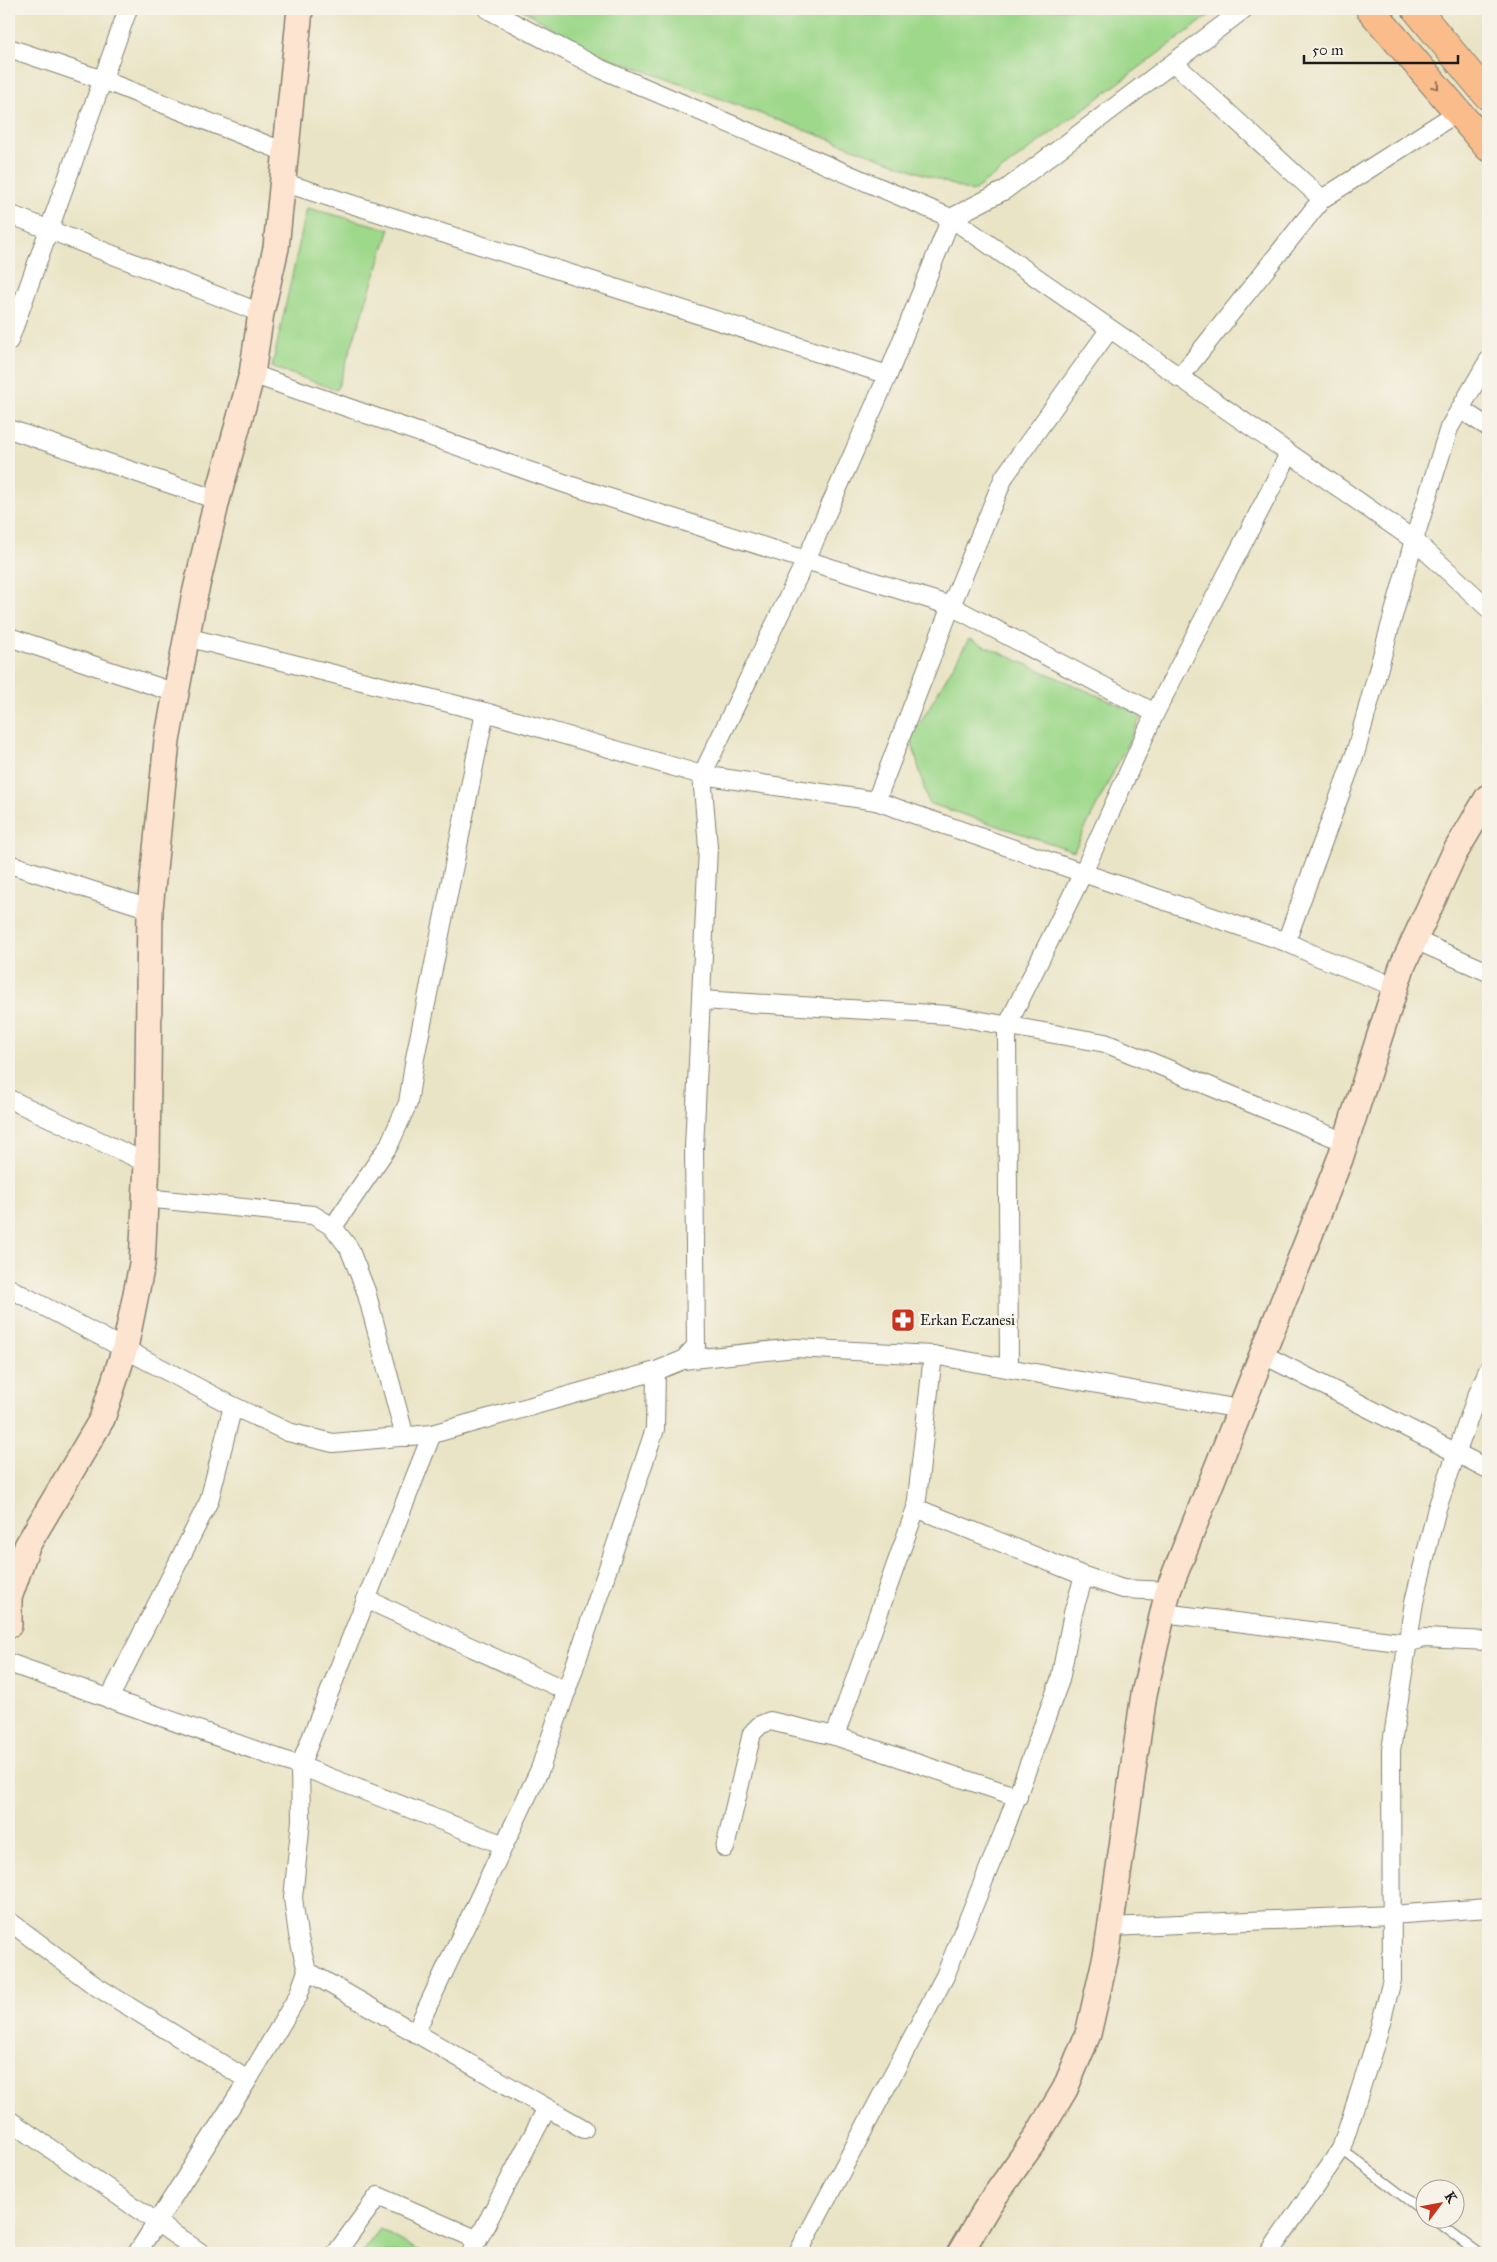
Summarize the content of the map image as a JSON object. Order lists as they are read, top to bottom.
{
  "places": {
    "pharmacy": ["Erkan Eczanesi"]
  },
  "scale_bar": "50 m",
  "north": "top right"
}
